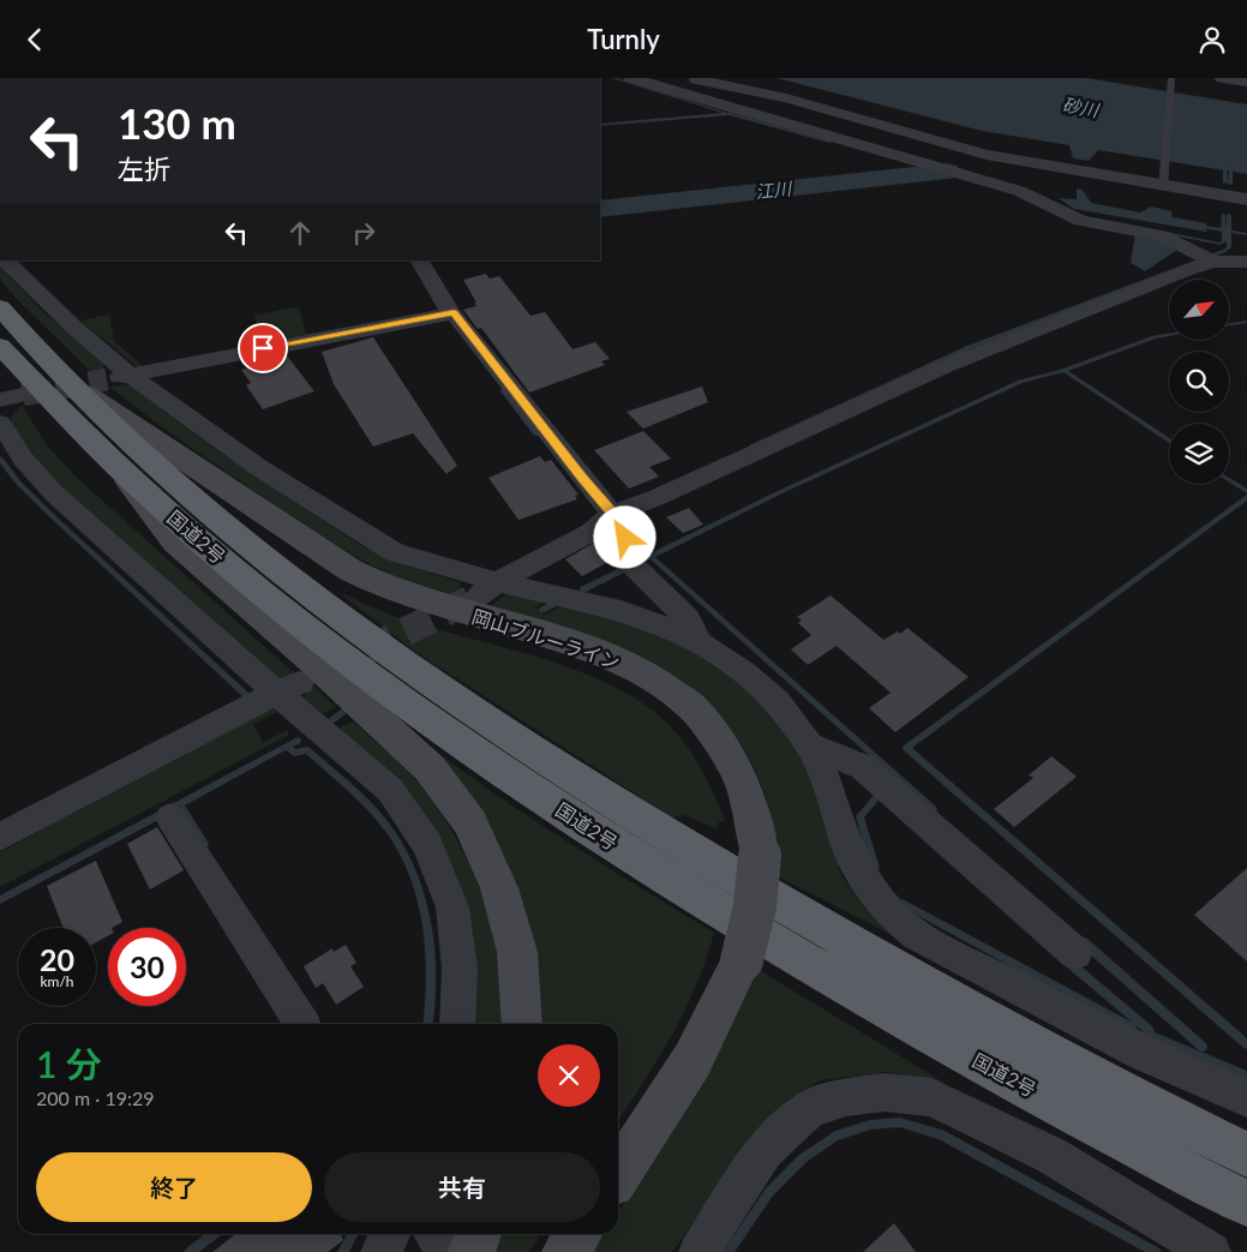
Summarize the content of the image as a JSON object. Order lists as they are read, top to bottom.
{
  "streets": {
    "highway": ["国道2号"],
    "main road": ["岡山ブルーライン"]
  },
  "crossings": [
    ["国道2号", "岡山ブルーライン"]
  ],
  "water": ["砂川", "江川"],
  "north": "top right",
  "page": {
    "header": "Turnly",
    "turn": ["130 m", "左折"],
    "speed": "20 km/h",
    "limit": "30",
    "heading": ["1 分", "200 m · 19:29"],
    "buttons": ["終了", "共有"]
  }
}
